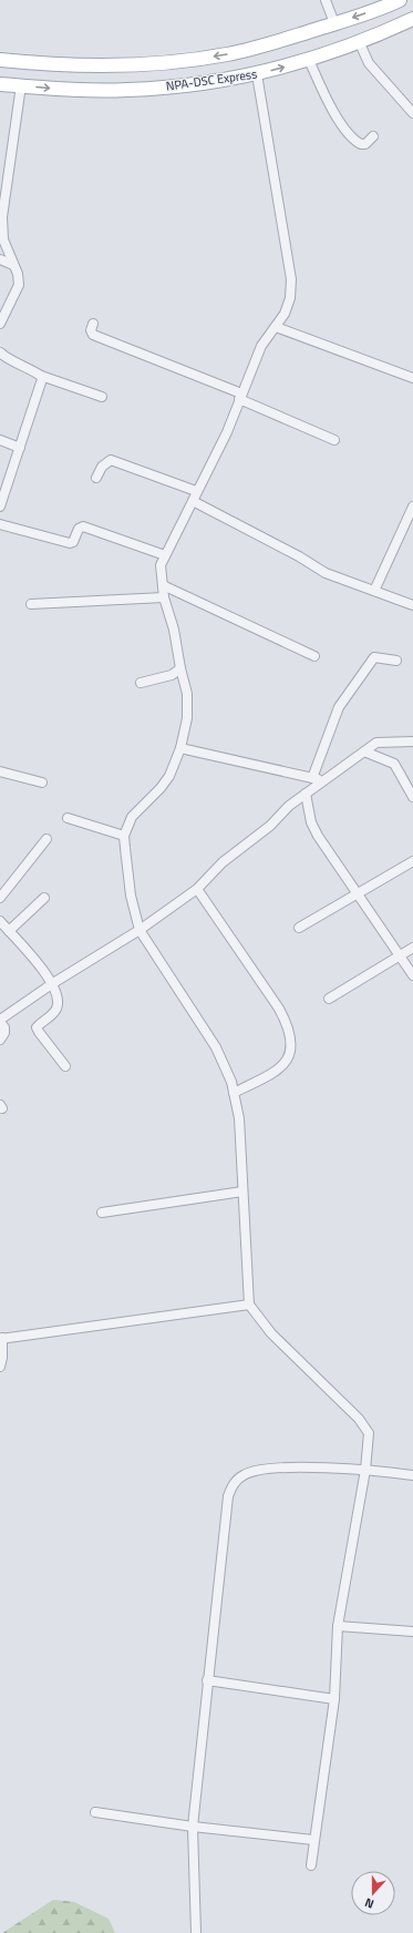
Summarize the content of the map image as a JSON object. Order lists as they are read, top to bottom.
{
  "streets": {
    "main road": ["NPA-DSC Express"]
  },
  "north": "bottom"
}
